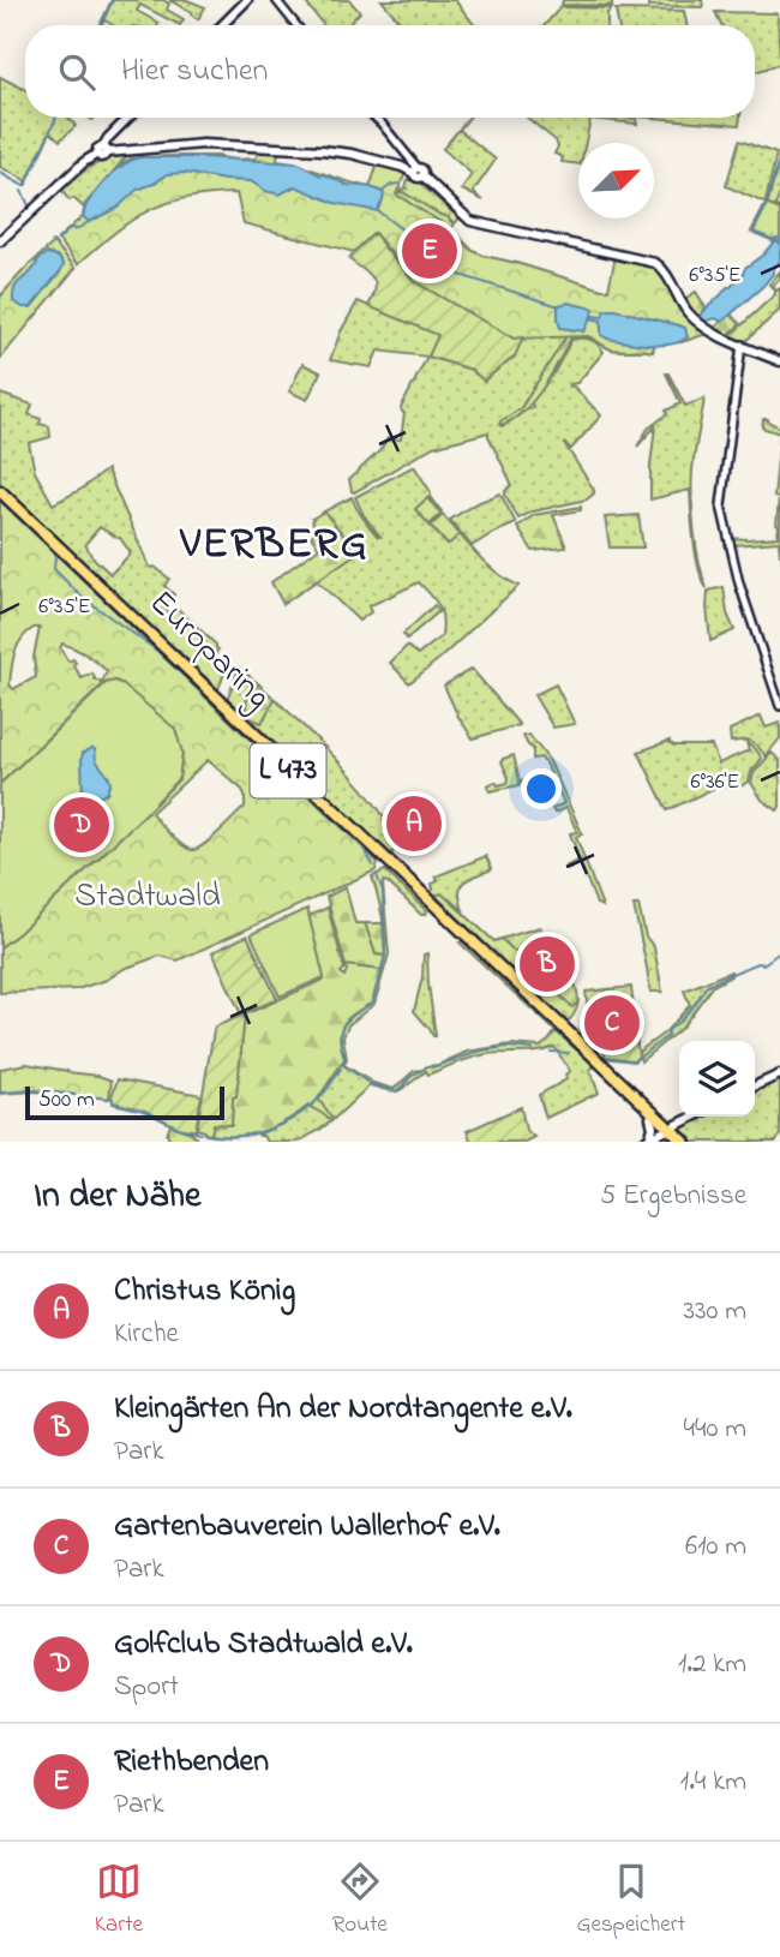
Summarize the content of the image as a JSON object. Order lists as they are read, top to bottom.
{
  "streets": {
    "highway": ["L 473"],
    "main road": ["Europaring"]
  },
  "crossings": [
    ["Europaring", "L 473"]
  ],
  "districts": ["VERBERG"],
  "parks": ["Stadtwald"],
  "scale_bar": "500 m",
  "north": "top right",
  "page": {
    "search": "Hier suchen",
    "pins": [
      "E",
      "A",
      "D",
      "B",
      "C"
    ],
    "scale": "500 m",
    "heading": ["In der Nähe", "5 Ergebnisse"],
    "list": [
      {
        "mark": "A",
        "name": "Christus König",
        "note": "Kirche",
        "value": "330 m"
      },
      {
        "mark": "B",
        "name": "Kleingärten An der Nordtangente e.V.",
        "note": "Park",
        "value": "440 m"
      },
      {
        "mark": "C",
        "name": "Gartenbauverein Wallerhof e.V.",
        "note": "Park",
        "value": "610 m"
      },
      {
        "mark": "D",
        "name": "Golfclub Stadtwald e.V.",
        "note": "Sport",
        "value": "1.2 km"
      },
      {
        "mark": "E",
        "name": "Riethbenden",
        "note": "Park",
        "value": "1.4 km"
      }
    ],
    "nav": ["Karte", "Route", "Gespeichert"]
  },
  "coordinates": ["6°35'E", "6°36'E"]
}
